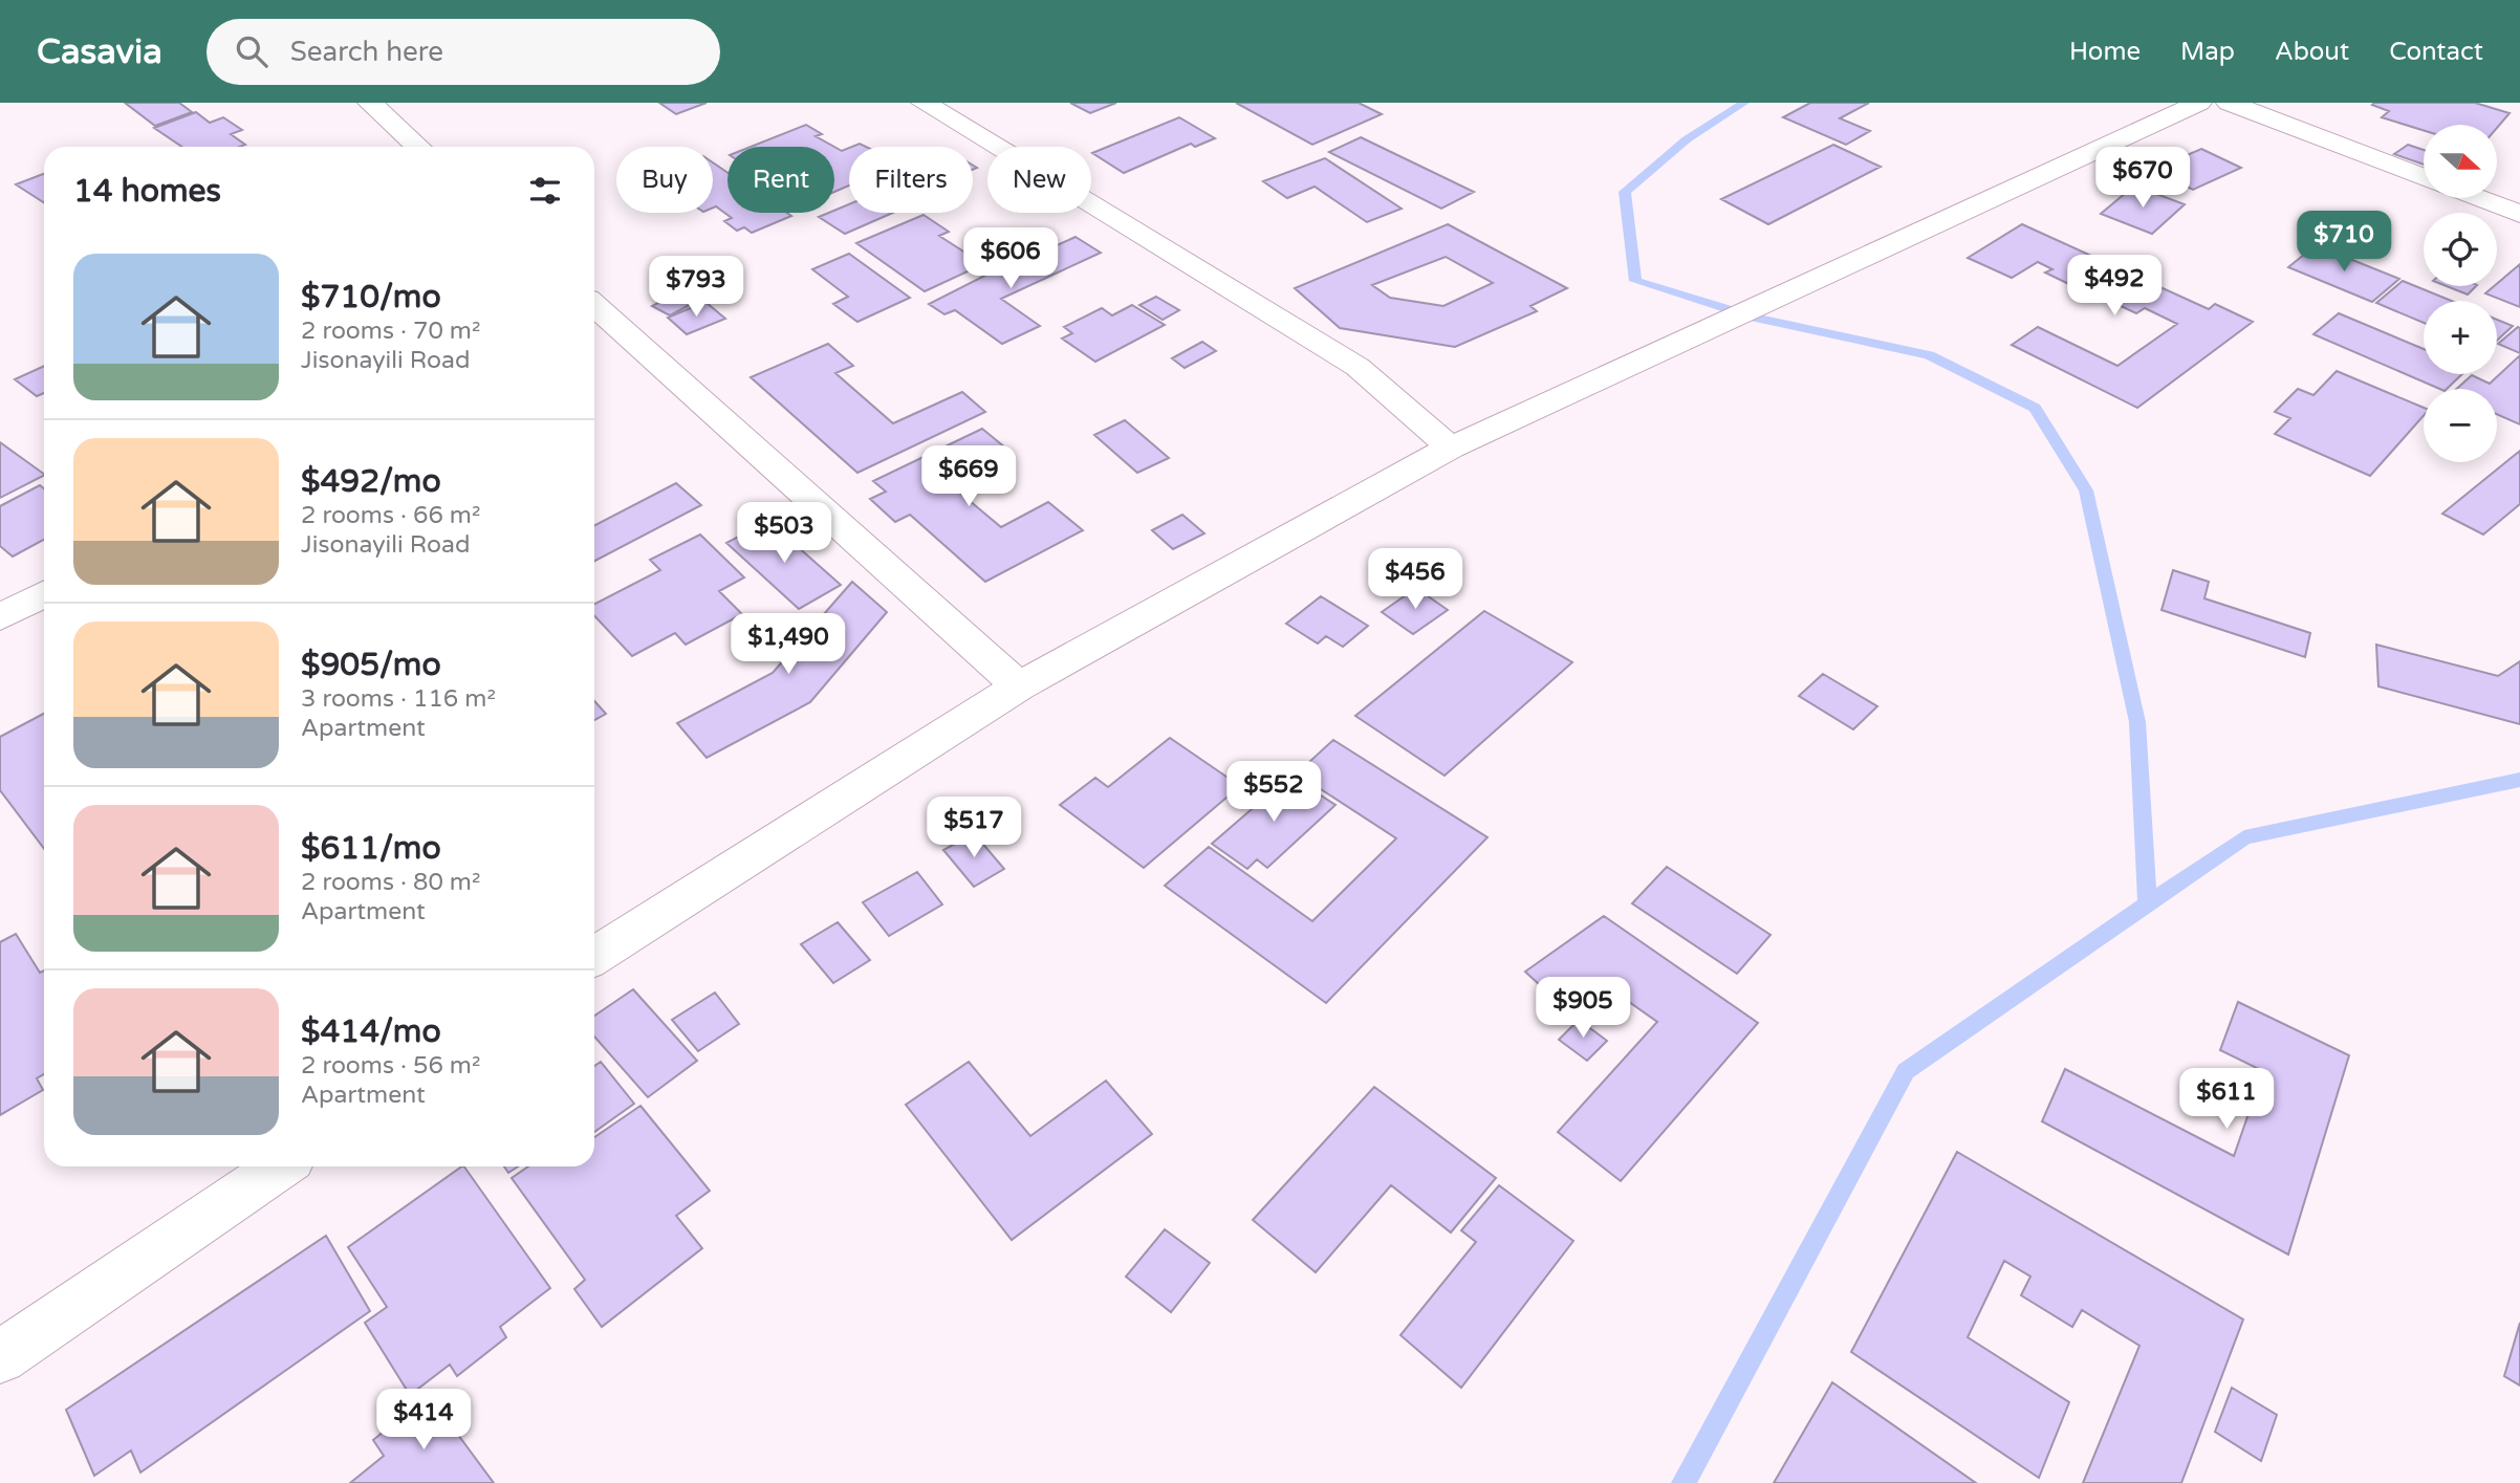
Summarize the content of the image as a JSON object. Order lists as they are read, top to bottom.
{
  "north": "right",
  "page": {
    "header": "Casavia",
    "search": "Search here",
    "nav": [
      "Home",
      "Map",
      "About",
      "Contact"
    ],
    "map_buttons": ["+", "−"],
    "price": [
      "$670",
      "$710",
      "$606",
      "$492",
      "$793",
      "$669",
      "$503",
      "$456",
      "$1,490",
      "$552",
      "$517",
      "$905",
      "$611",
      "$414"
    ],
    "chip": [
      "Buy",
      "Rent",
      "Filters",
      "New"
    ],
    "heading": "14 homes",
    "list": [
      {
        "name": "$710/mo",
        "note": "2 rooms · 70 m² · Jisonayili Road"
      },
      {
        "name": "$492/mo",
        "note": "2 rooms · 66 m² · Jisonayili Road"
      },
      {
        "name": "$905/mo",
        "note": "3 rooms · 116 m² · Apartment"
      },
      {
        "name": "$611/mo",
        "note": "2 rooms · 80 m² · Apartment"
      },
      {
        "name": "$414/mo",
        "note": "2 rooms · 56 m² · Apartment"
      }
    ]
  }
}
